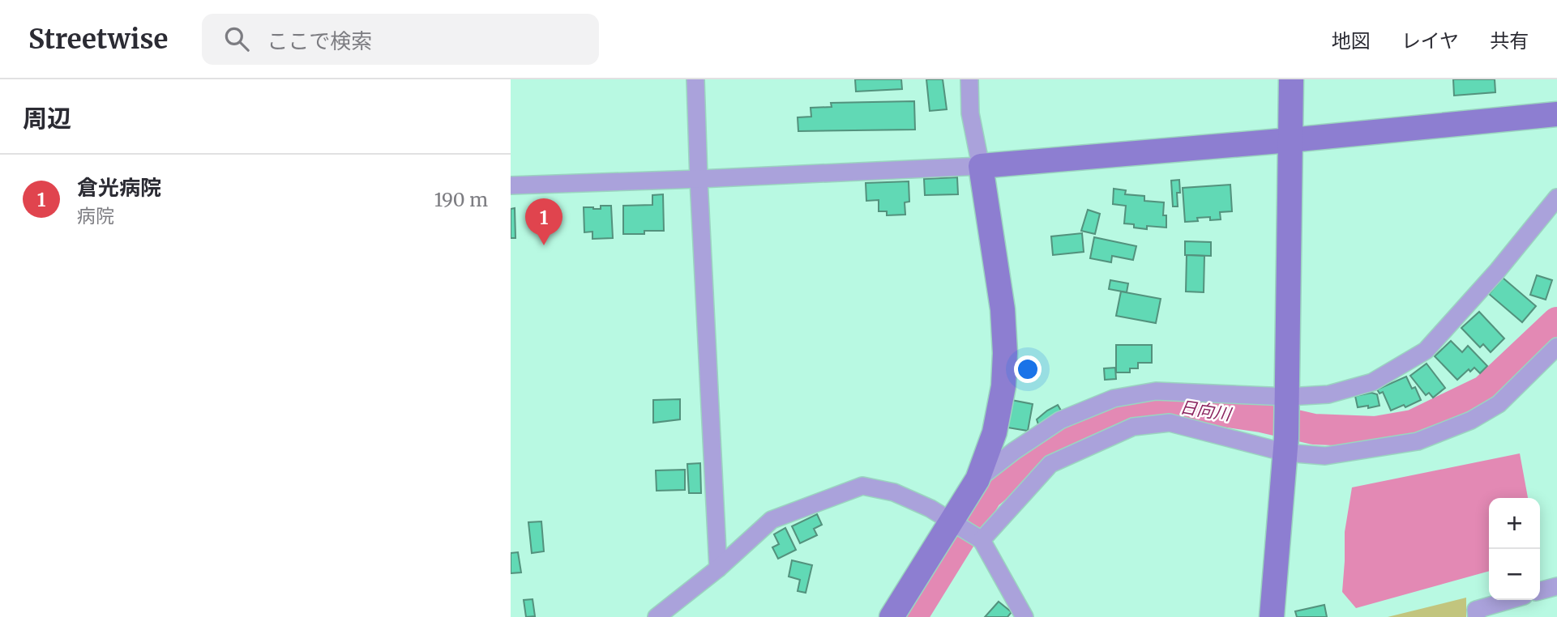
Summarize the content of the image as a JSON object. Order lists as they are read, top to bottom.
{
  "water": ["日向川"],
  "page": {
    "header": "Streetwise",
    "search": "ここで検索",
    "nav": ["地図", "レイヤ", "共有"],
    "heading": "周辺",
    "list": [
      {
        "mark": "1",
        "name": "倉光病院",
        "note": "病院",
        "value": "190 m"
      }
    ],
    "pins": "1",
    "map_buttons": ["+", "−"]
  }
}
